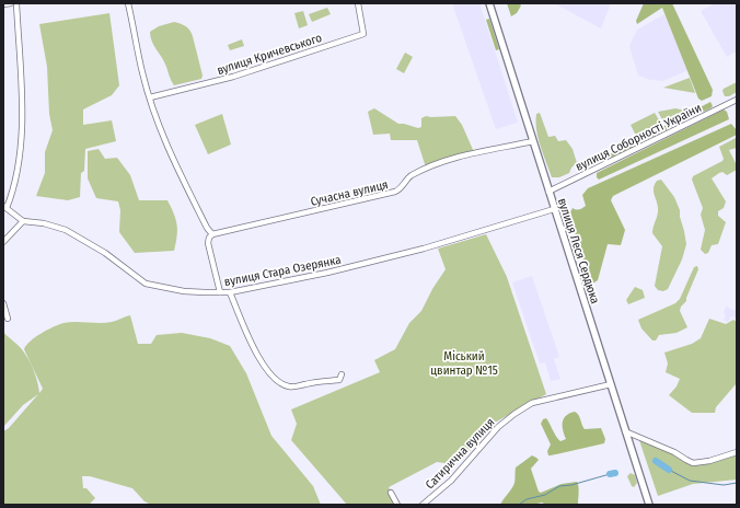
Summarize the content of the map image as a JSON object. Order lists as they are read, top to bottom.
{
  "streets": {
    "main road": ["вулиця Леся Сердюка"],
    "street": [
      "вулиця Кричевського",
      "вулиця Соборності України",
      "Сучасна вулиця",
      "вулиця Стара Озерянка",
      "Сатирична вулиця"
    ]
  },
  "crossings": [
    ["вулиця Соборності України", "вулиця Леся Сердюка"],
    ["Сучасна вулиця", "вулиця Леся Сердюка"],
    ["вулиця Леся Сердюка", "вулиця Стара Озерянка"],
    ["вулиця Леся Сердюка", "Сатирична вулиця"]
  ],
  "parks": ["Міський цвинтар №15"]
}
